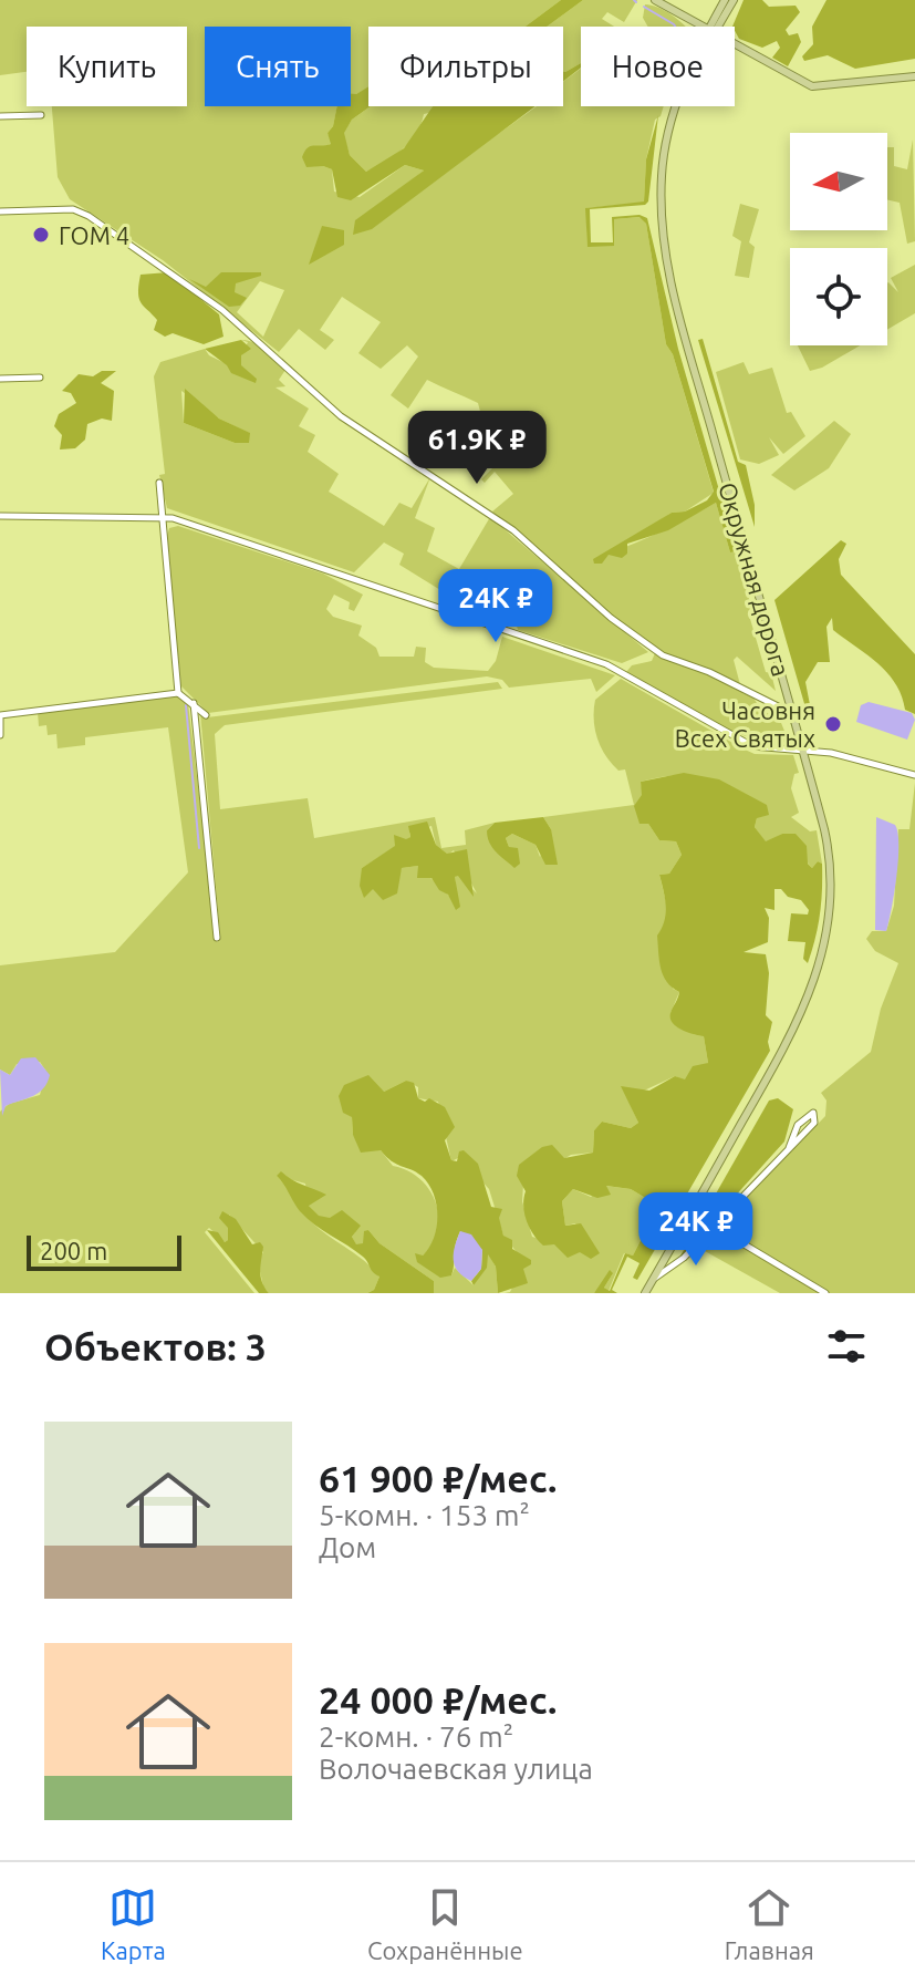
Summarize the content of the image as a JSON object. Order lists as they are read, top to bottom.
{
  "streets": {
    "main road": ["Окружная дорога"]
  },
  "places": ["ГОМ 4", "Часовня Всех Святых"],
  "scale_bar": "200 m",
  "north": "left",
  "page": {
    "chip": [
      "Купить",
      "Снять",
      "Фильтры",
      "Новое"
    ],
    "price": ["61.9K ₽", "24K ₽", "24K ₽"],
    "scale": "200 m",
    "heading": "Объектов: 3",
    "list": [
      {
        "name": "61 900 ₽/мес.",
        "note": "5-комн. · 153 m² · Дом"
      },
      {
        "name": "24 000 ₽/мес.",
        "note": "2-комн. · 76 m² · Волочаевская улица"
      }
    ],
    "tabs": ["Карта", "Сохранённые", "Главная"]
  }
}
